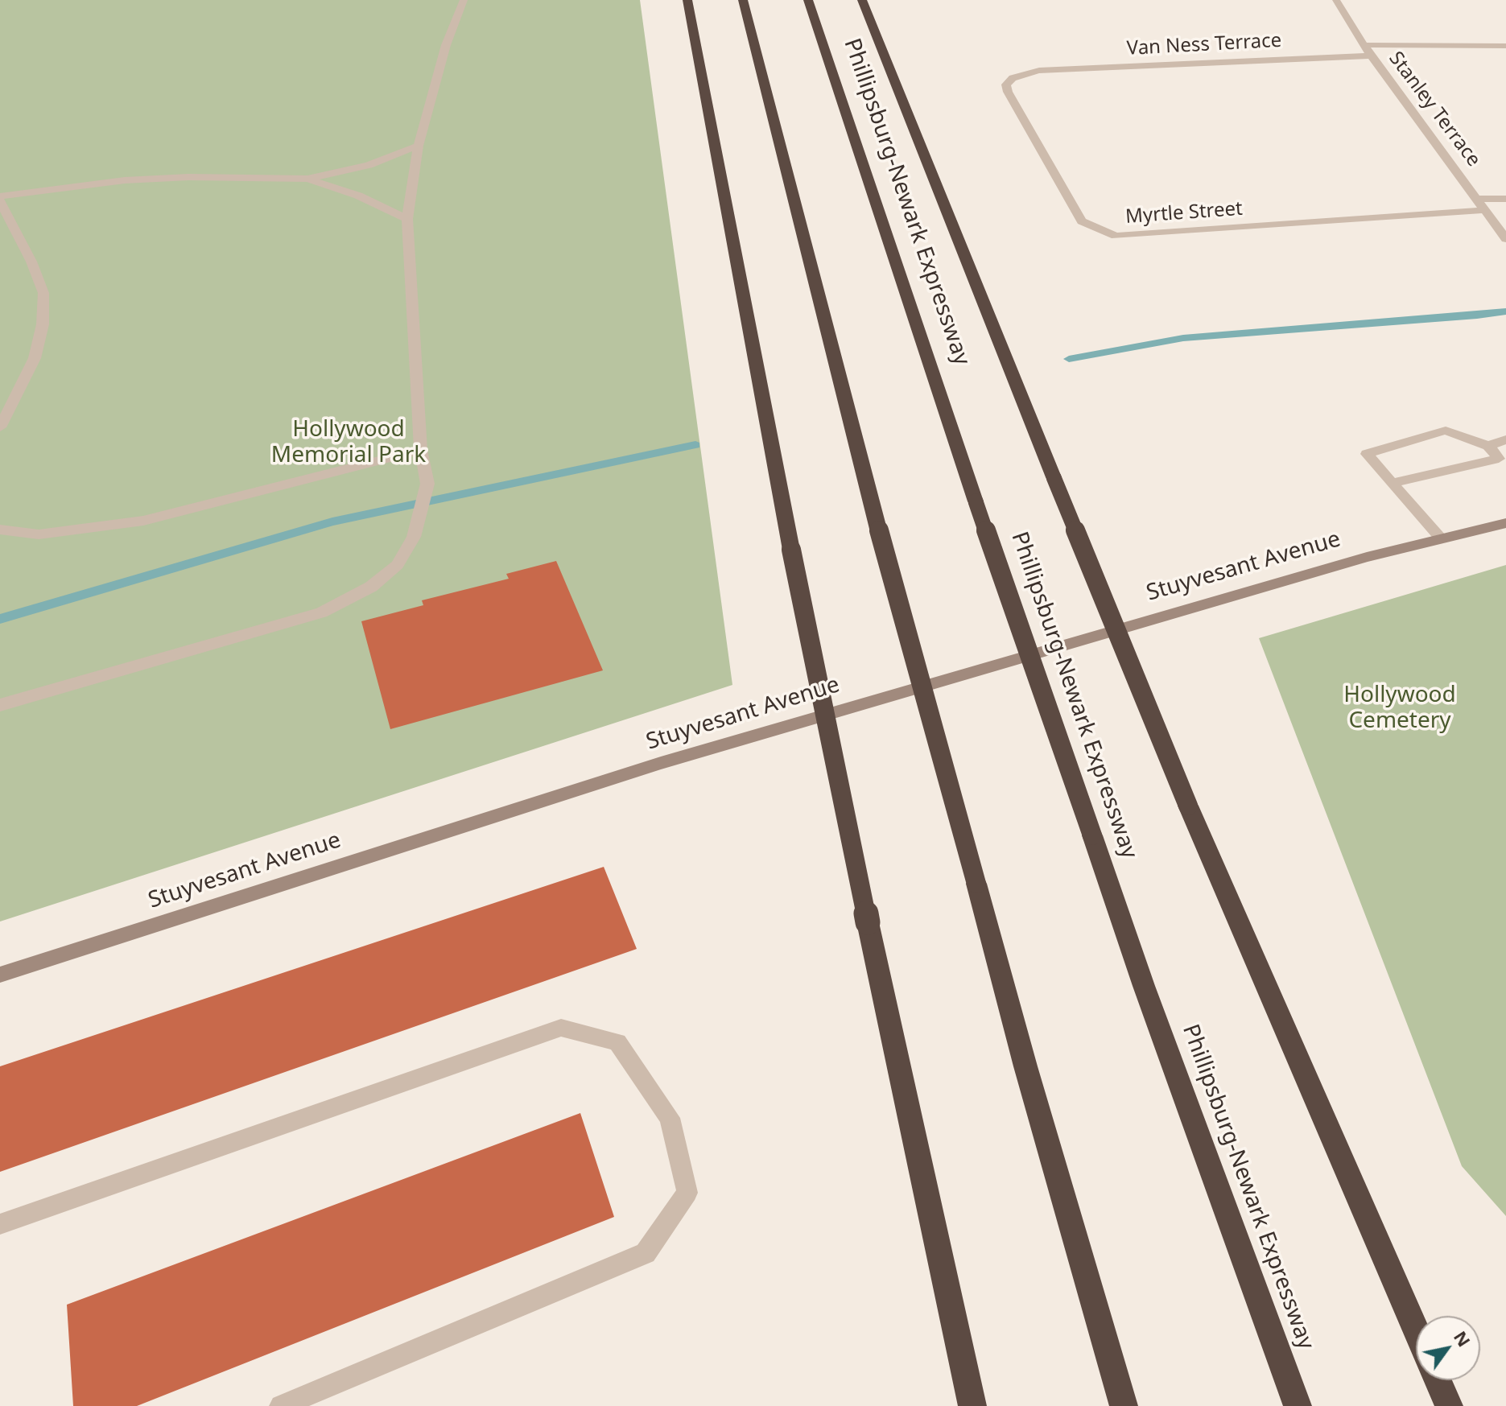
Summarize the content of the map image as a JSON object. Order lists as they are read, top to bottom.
{
  "streets": {
    "highway": ["Phillipsburg-Newark Expressway"],
    "main road": ["Stuyvesant Avenue"],
    "street": ["Van Ness Terrace", "Stanley Terrace", "Myrtle Street"]
  },
  "crossings": [
    ["Van Ness Terrace", "Stanley Terrace"],
    ["Van Ness Terrace", "Myrtle Street"],
    ["Stanley Terrace", "Myrtle Street"]
  ],
  "parks": ["Hollywood Memorial Park", "Hollywood Cemetery"],
  "north": "top right"
}
